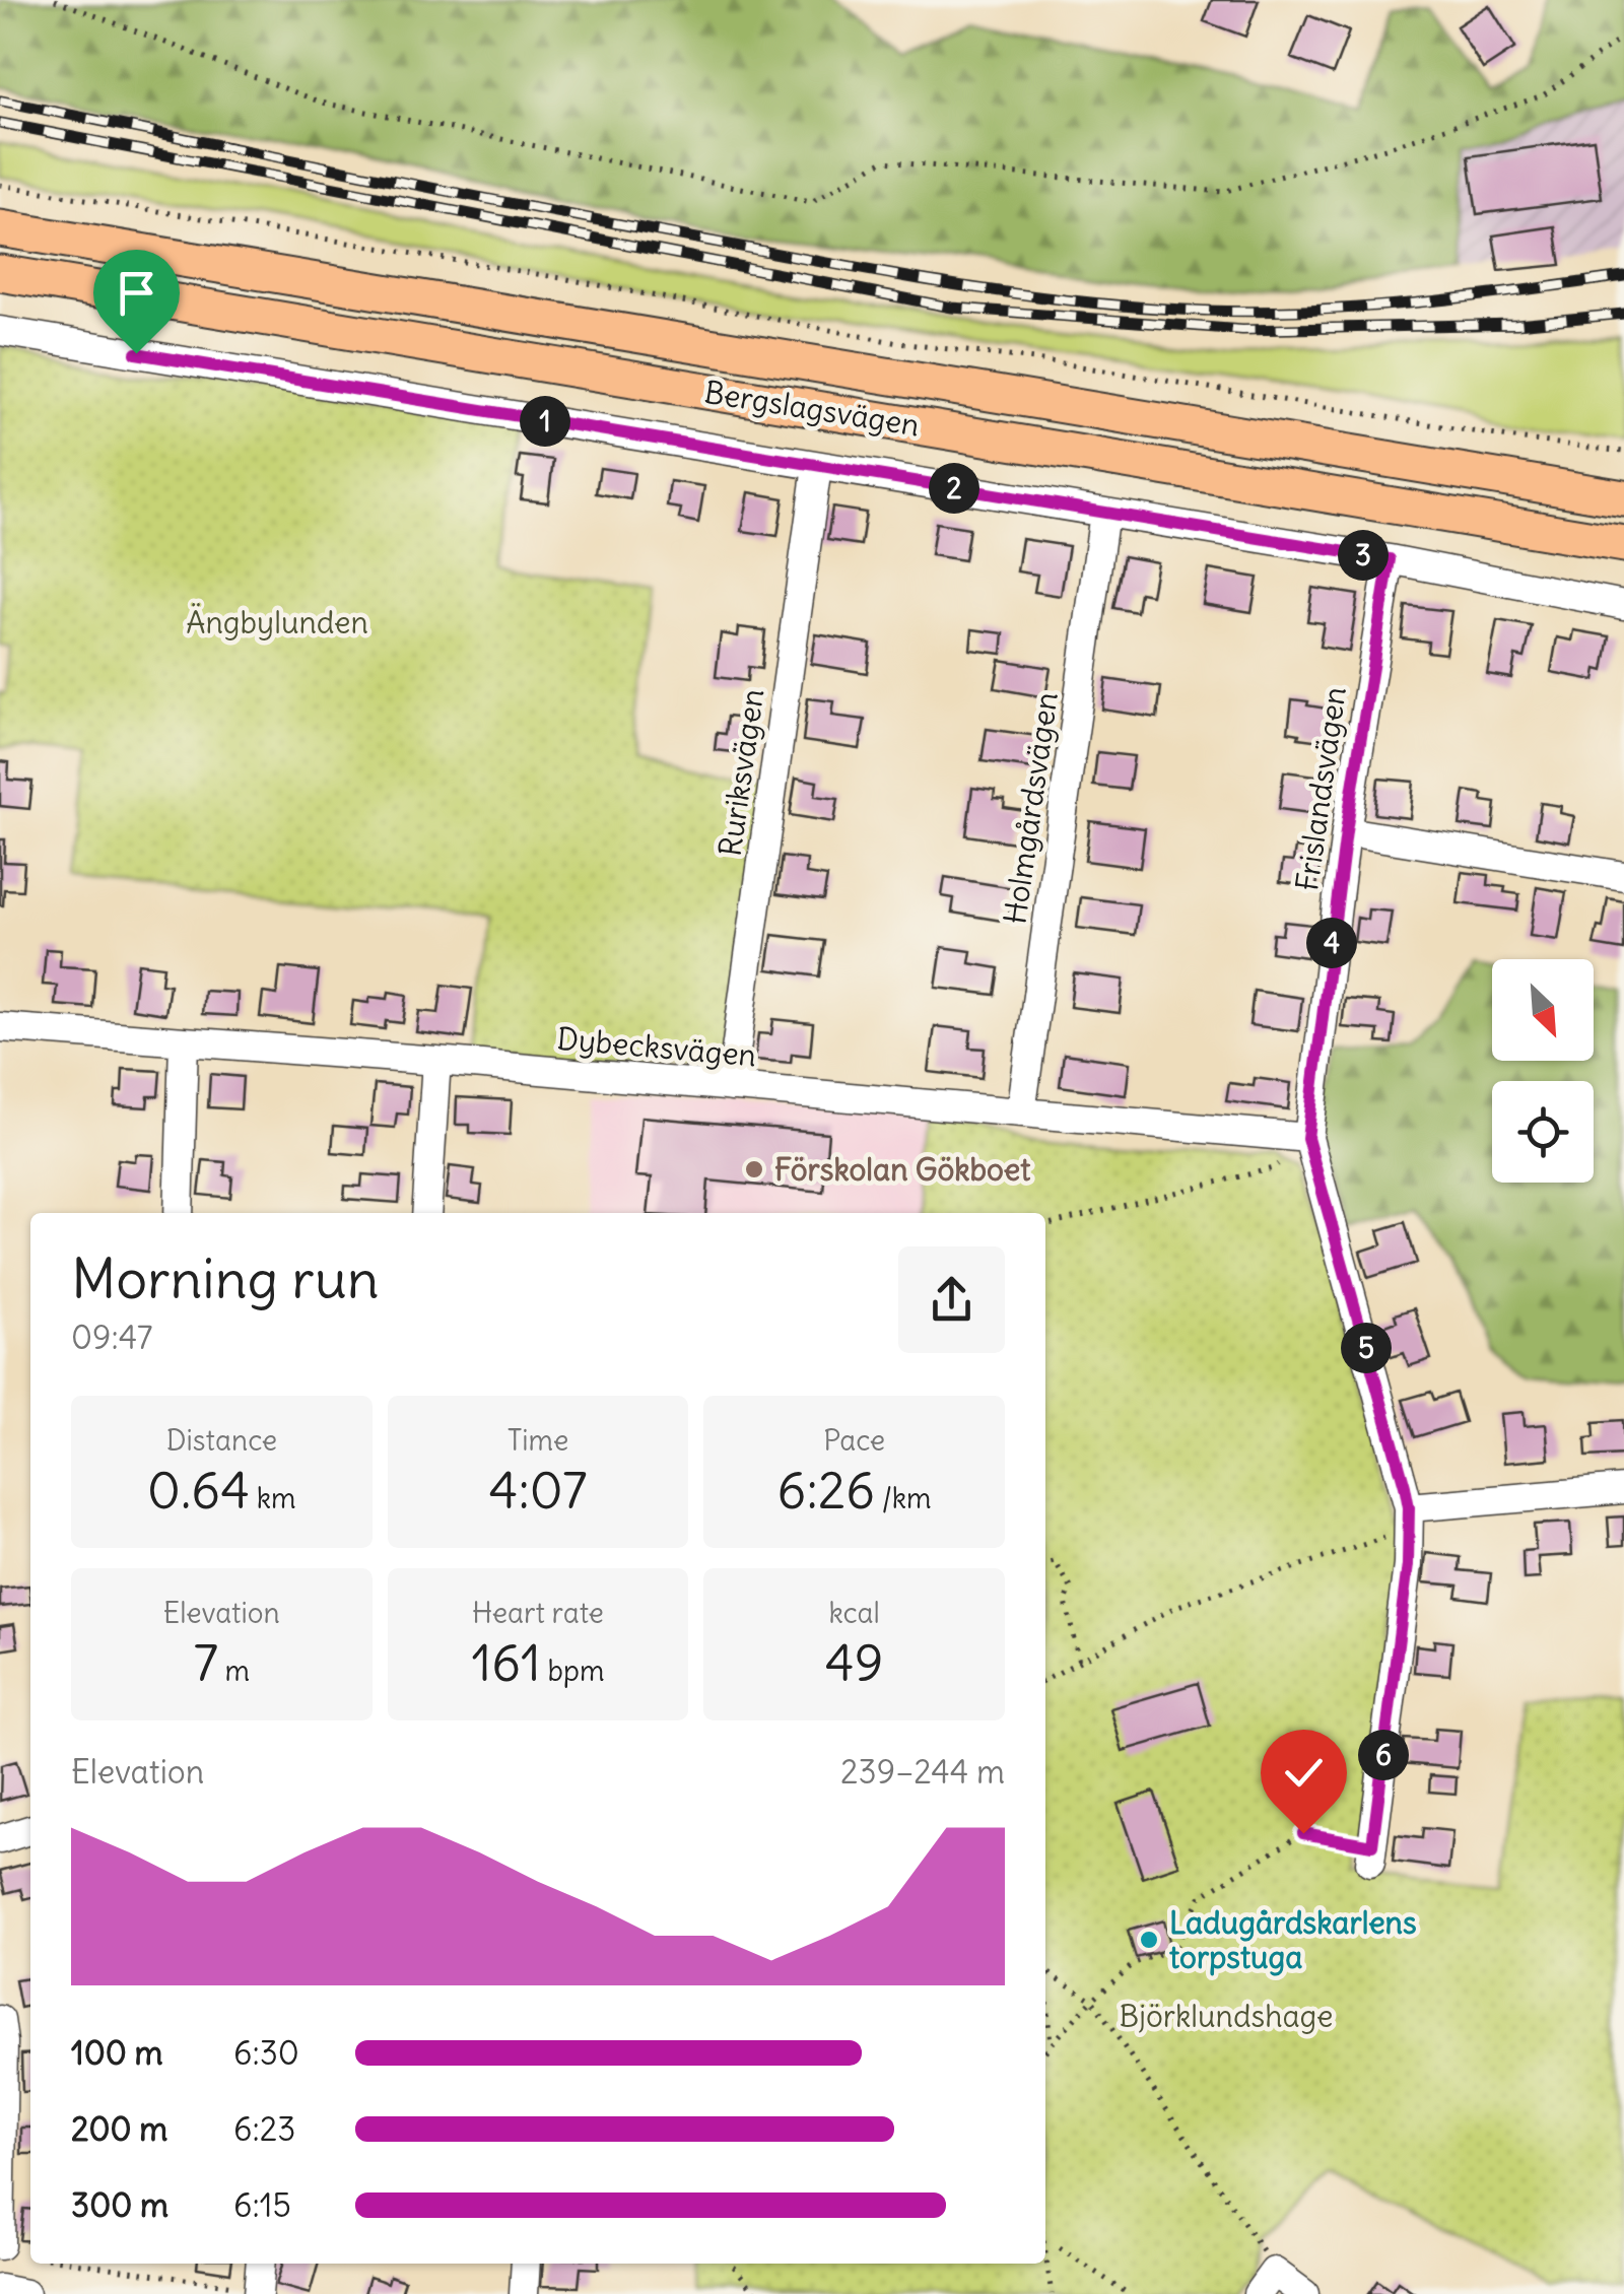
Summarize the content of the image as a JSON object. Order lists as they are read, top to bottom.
{
  "streets": {
    "main road": ["Bergslagsvägen"],
    "street": [
      "Ruriksvägen",
      "Frislandsvägen",
      "Holmgårdsvägen",
      "Dybecksvägen"
    ]
  },
  "crossings": [
    ["Bergslagsvägen", "Ruriksvägen"],
    ["Bergslagsvägen", "Frislandsvägen"],
    ["Bergslagsvägen", "Holmgårdsvägen"],
    ["Ruriksvägen", "Dybecksvägen"],
    ["Frislandsvägen", "Dybecksvägen"],
    ["Holmgårdsvägen", "Dybecksvägen"]
  ],
  "parks": ["Ängbylunden", "Björklundshage"],
  "places": ["Förskolan Gökboet", "Ladugårdskarlens torpstuga"],
  "north": "bottom right",
  "page": {
    "pins": [
      "1",
      "2",
      "3",
      "4",
      "5",
      "6"
    ],
    "heading": ["Morning run", "09:47"],
    "stats": [
      ["Distance", "0.64 km"],
      ["Time", "4:07"],
      ["Pace", "6:26 /km"],
      ["Elevation", "7 m"],
      ["Heart rate", "161 bpm"],
      ["kcal", "49"]
    ],
    "chart": ["Elevation", "239–244 m"],
    "list": [
      {
        "name": "100 m",
        "note": "6:30"
      },
      {
        "name": "200 m",
        "note": "6:23"
      },
      {
        "name": "300 m",
        "note": "6:15"
      }
    ]
  }
}
